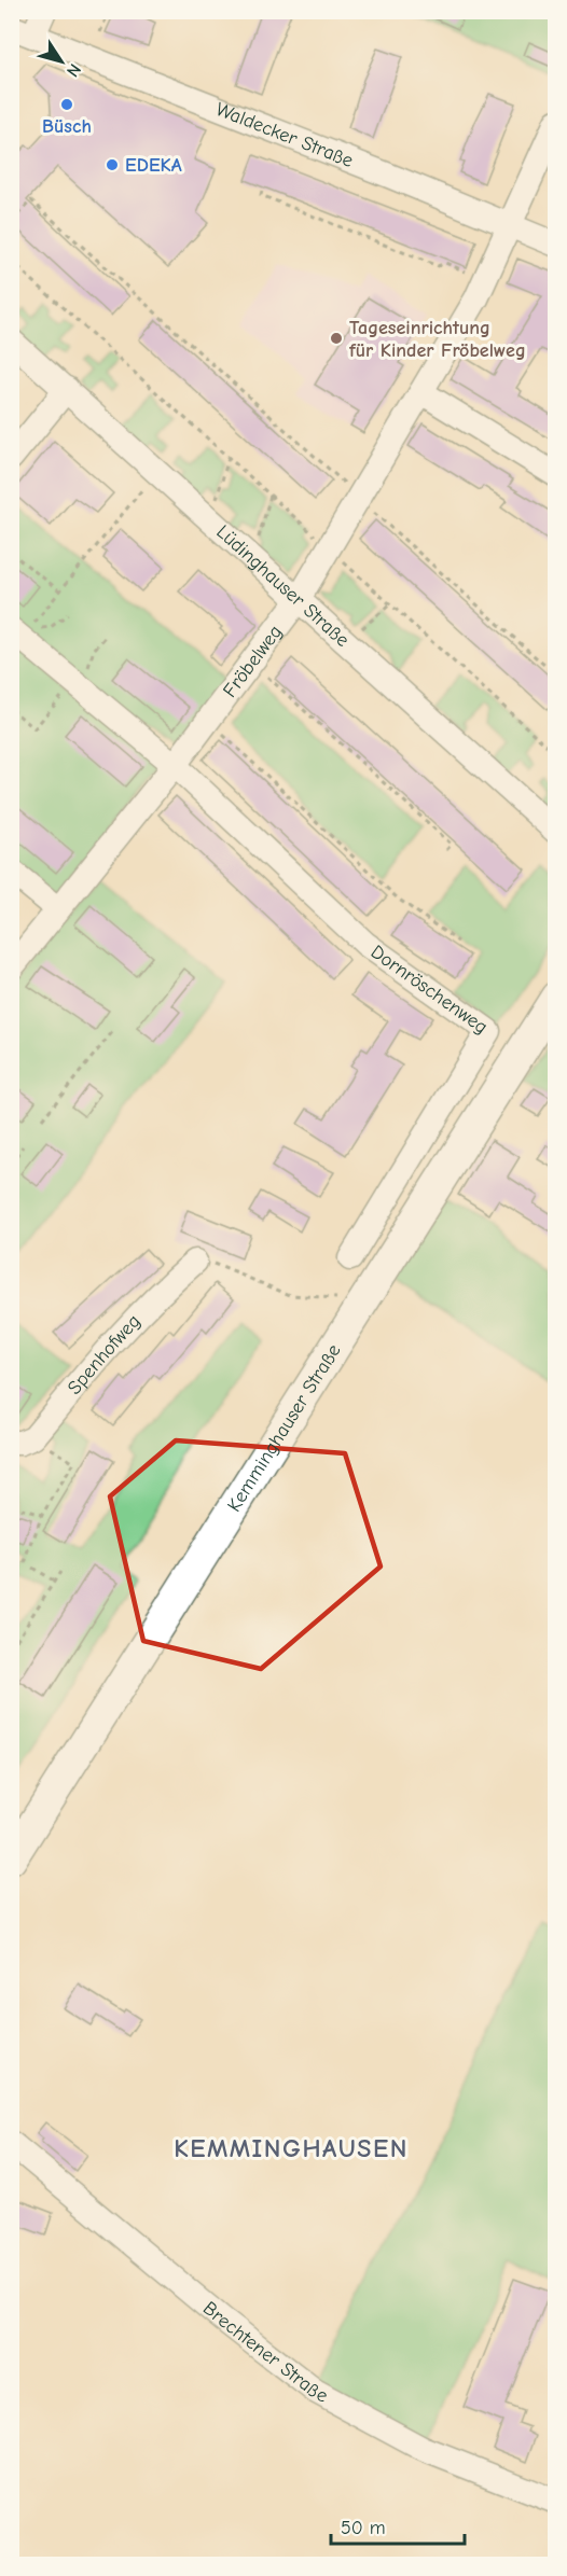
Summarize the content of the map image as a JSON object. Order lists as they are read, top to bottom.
{
  "streets": {
    "main road": ["Kemminghauser Straße"],
    "street": [
      "Waldecker Straße",
      "Lüdinghauser Straße",
      "Fröbelweg",
      "Dornröschenweg",
      "Spenhofweg",
      "Brechtener Straße"
    ]
  },
  "crossings": [
    ["Waldecker Straße", "Fröbelweg"],
    ["Lüdinghauser Straße", "Fröbelweg"],
    ["Fröbelweg", "Dornröschenweg"]
  ],
  "districts": ["KEMMINGHAUSEN"],
  "places": ["Büsch", "EDEKA", "Tageseinrichtung für Kinder Fröbelweg"],
  "scale_bar": "50 m",
  "north": "bottom right"
}
